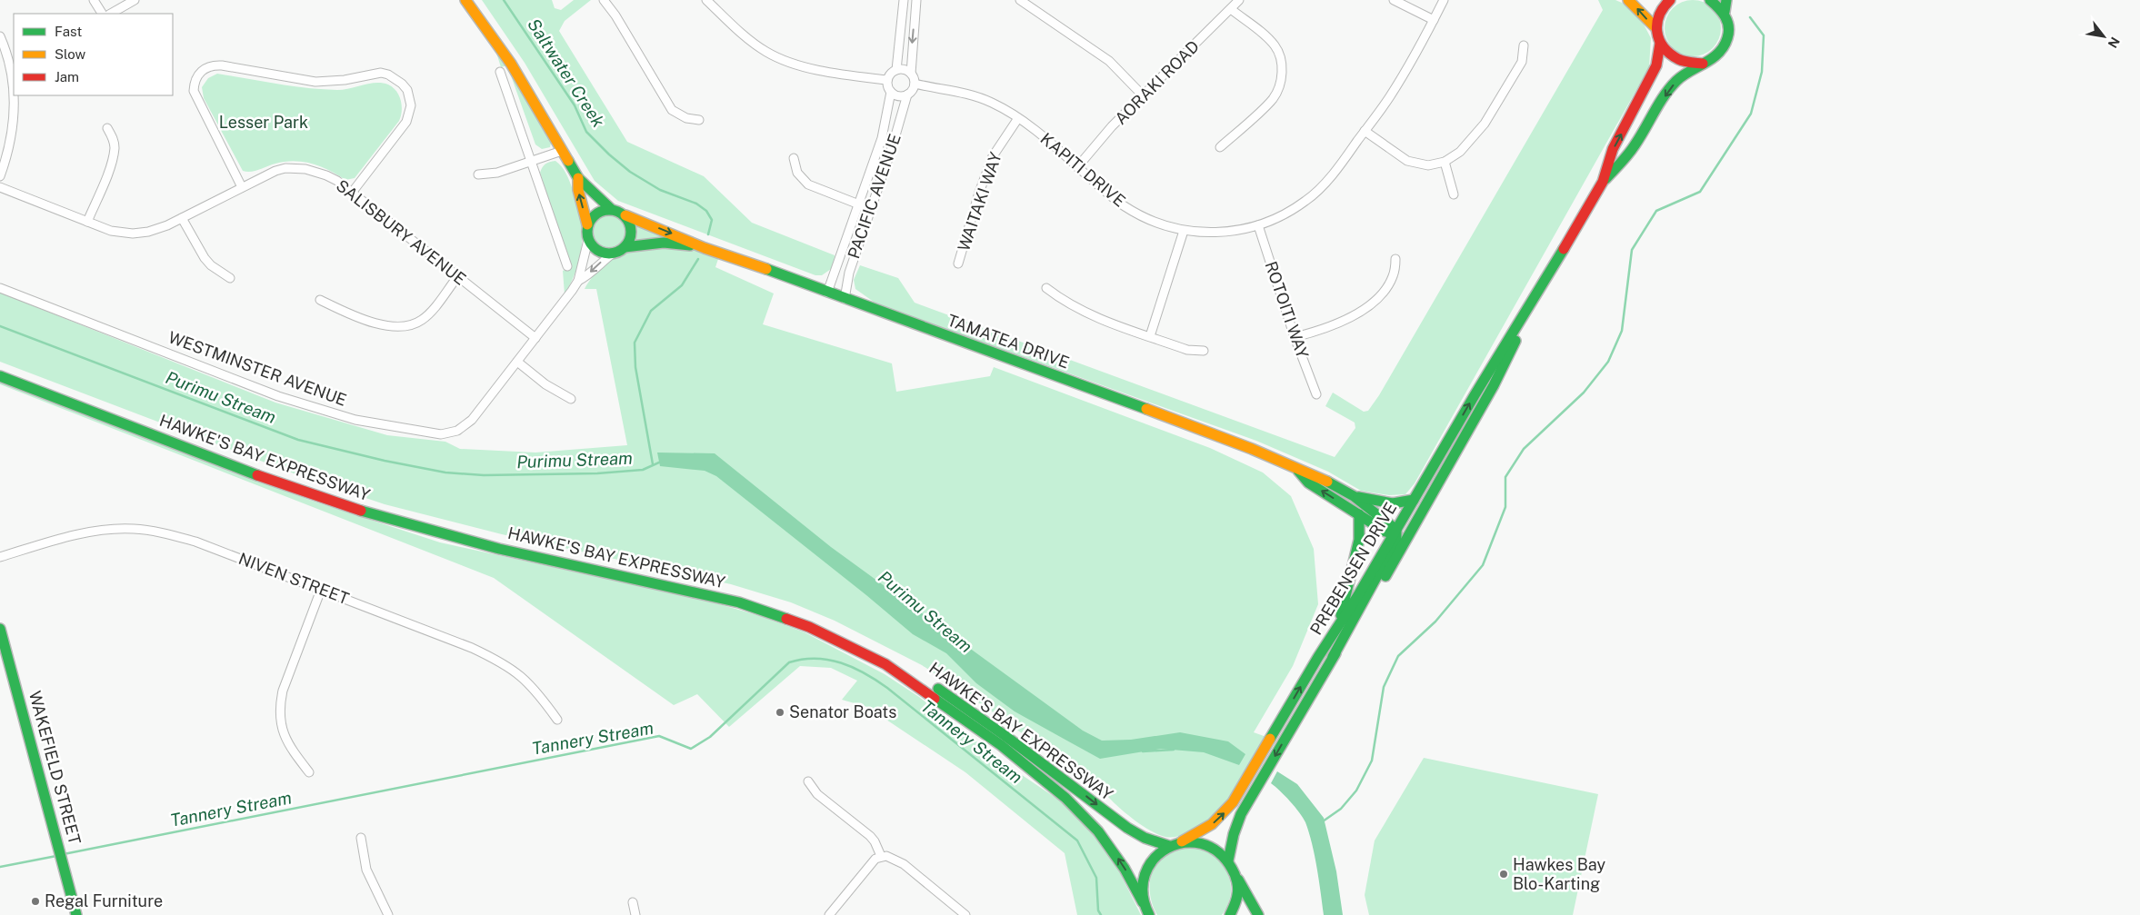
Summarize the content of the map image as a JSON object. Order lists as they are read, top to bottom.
{
  "streets": {
    "main road": [
      "TAMATEA DRIVE",
      "HAWKE'S BAY EXPRESSWAY",
      "PREBENSEN DRIVE",
      "WAKEFIELD STREET"
    ],
    "street": [
      "AORAKI ROAD",
      "KAPITI DRIVE",
      "PACIFIC AVENUE",
      "WAITAKI WAY",
      "SALISBURY AVENUE",
      "ROTOITI WAY",
      "WESTMINSTER AVENUE",
      "NIVEN STREET"
    ]
  },
  "crossings": [
    ["AORAKI ROAD", "KAPITI DRIVE"],
    ["KAPITI DRIVE", "PACIFIC AVENUE"],
    ["KAPITI DRIVE", "WAITAKI WAY"],
    ["KAPITI DRIVE", "ROTOITI WAY"],
    ["PACIFIC AVENUE", "TAMATEA DRIVE"],
    ["SALISBURY AVENUE", "WESTMINSTER AVENUE"],
    ["TAMATEA DRIVE", "WESTMINSTER AVENUE"],
    ["TAMATEA DRIVE", "PREBENSEN DRIVE"],
    ["HAWKE'S BAY EXPRESSWAY", "PREBENSEN DRIVE"]
  ],
  "water": ["Saltwater Creek", "Purimu Stream", "Tannery Stream"],
  "parks": ["Lesser Park"],
  "places": ["Senator Boats", "Hawkes Bay Blo-Karting", "Regal Furniture"],
  "legend": ["Fast", "Slow", "Jam"],
  "north": "bottom right"
}
